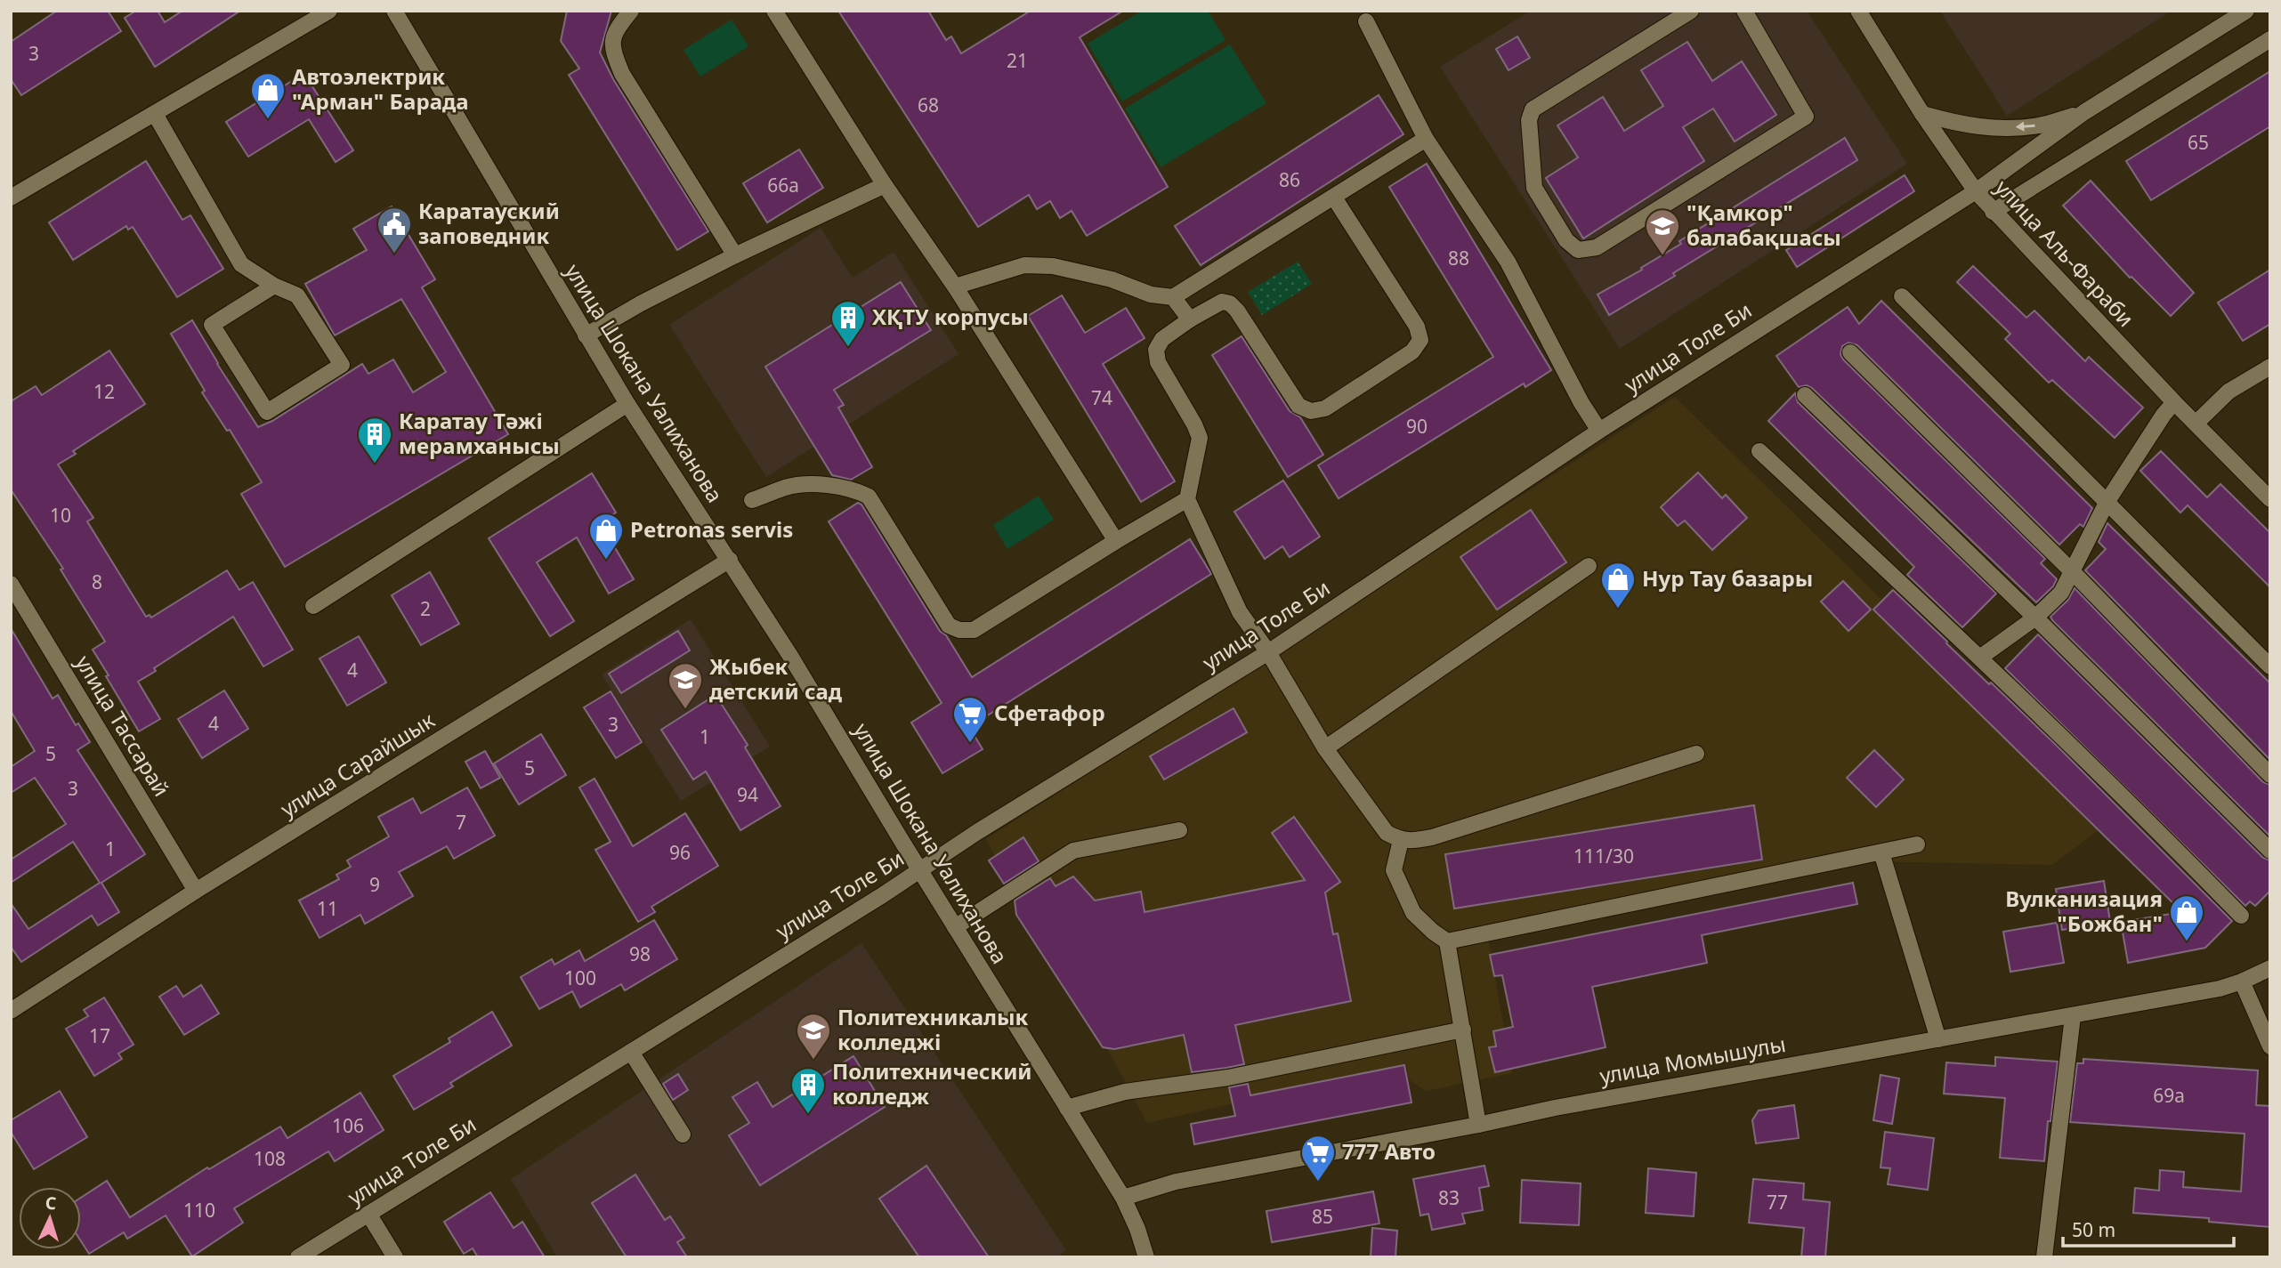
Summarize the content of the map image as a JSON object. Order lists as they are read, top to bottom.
{
  "streets": {
    "street": [
      "улица Аль-Фараби",
      "улица Толе Би",
      "улица Шокана Уалиханова",
      "улица Тассарай",
      "улица Сарайшык",
      "улица Момышулы"
    ]
  },
  "crossings": [
    ["улица Аль-Фараби", "улица Толе Би"],
    ["улица Толе Би", "улица Шокана Уалиханова"],
    ["улица Шокана Уалиханова", "улица Сарайшык"],
    ["улица Шокана Уалиханова", "улица Момышулы"],
    ["улица Тассарай", "улица Сарайшык"]
  ],
  "places": {
    "shop": [
      "Автоэлектрик \"Арман\" Барада",
      "Petronas servis",
      "Нур Тау базары",
      "Вулканизация \"Божбан\""
    ],
    "public building": ["Каратауский заповедник"],
    "school or university": ["\"Қамкор\" балабақшасы", "Жыбек детский сад", "Политехникалык колледжі"],
    "building": ["ХҚТУ корпусы", "Каратау Тәжі мерамханысы", "Политехнический колледж"],
    "supermarket": ["Сфетафор", "777 Авто"]
  },
  "house_numbers": [
    "3",
    "21",
    "68",
    "65",
    "86",
    "66а",
    "88",
    "12",
    "74",
    "90",
    "10",
    "8",
    "2",
    "4",
    "4",
    "3",
    "1",
    "5",
    "5",
    "3",
    "94",
    "7",
    "1",
    "96",
    "111/30",
    "9",
    "11",
    "98",
    "100",
    "17",
    "69а",
    "106",
    "108",
    "83",
    "77",
    "110",
    "85"
  ],
  "scale_bar": "50 m",
  "north": "top"
}
